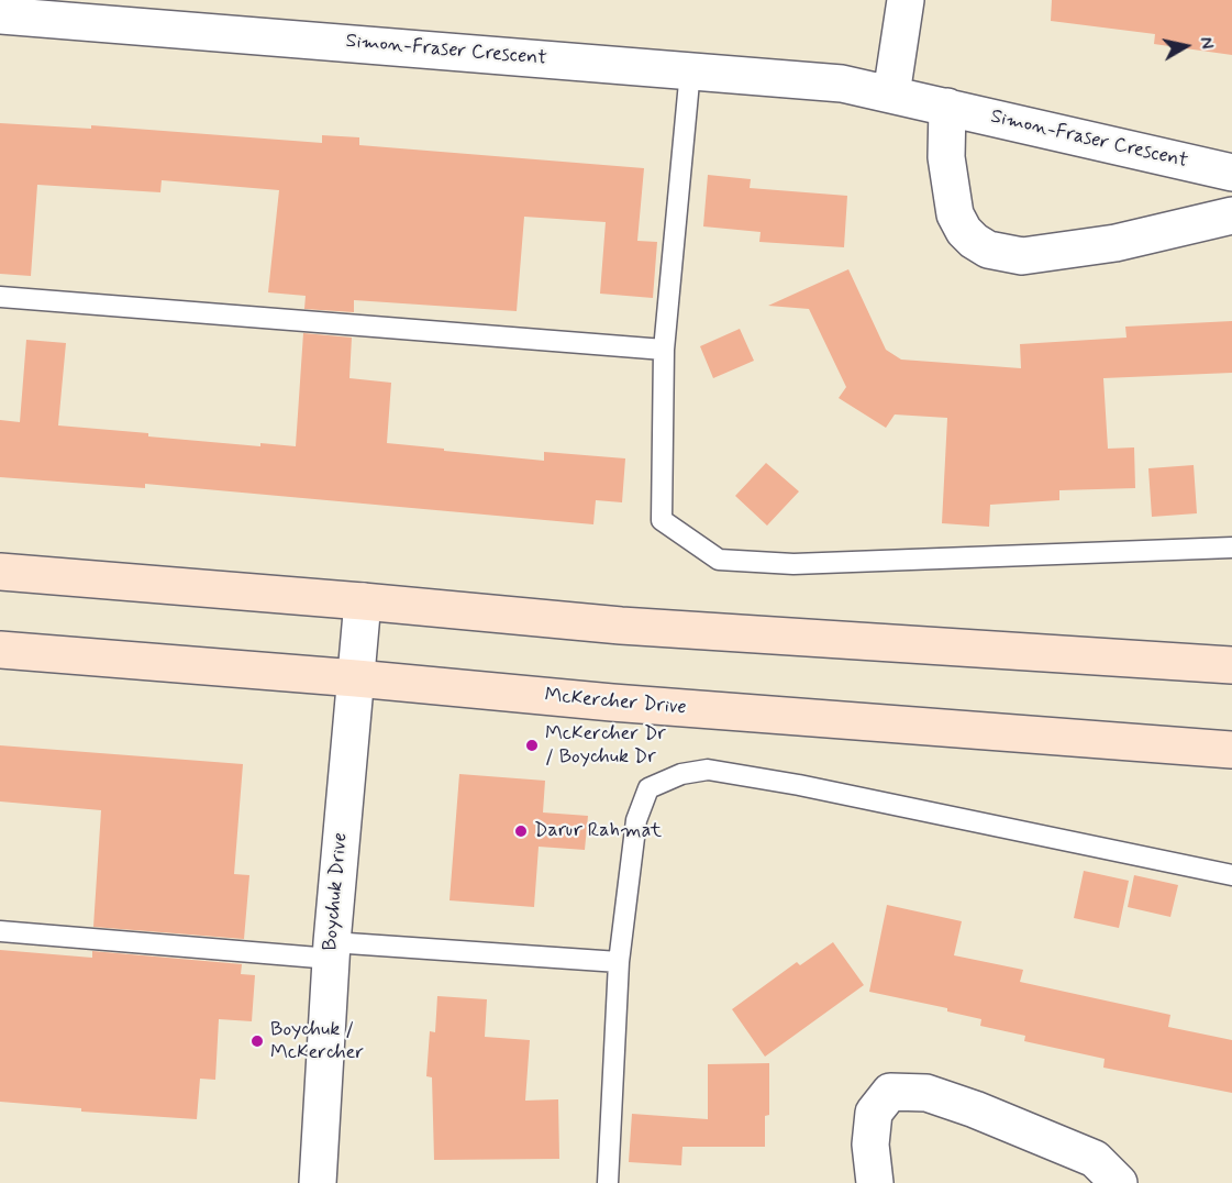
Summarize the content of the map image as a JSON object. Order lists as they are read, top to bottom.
{
  "streets": {
    "main road": ["McKercher Drive"],
    "street": ["Simon-Fraser Crescent", "Boychuk Drive"]
  },
  "crossings": [
    ["McKercher Drive", "Boychuk Drive"]
  ],
  "places": ["McKercher Dr / Boychuk Dr", "Darur Rahmat", "Boychuk / McKercher"],
  "north": "right"
}
